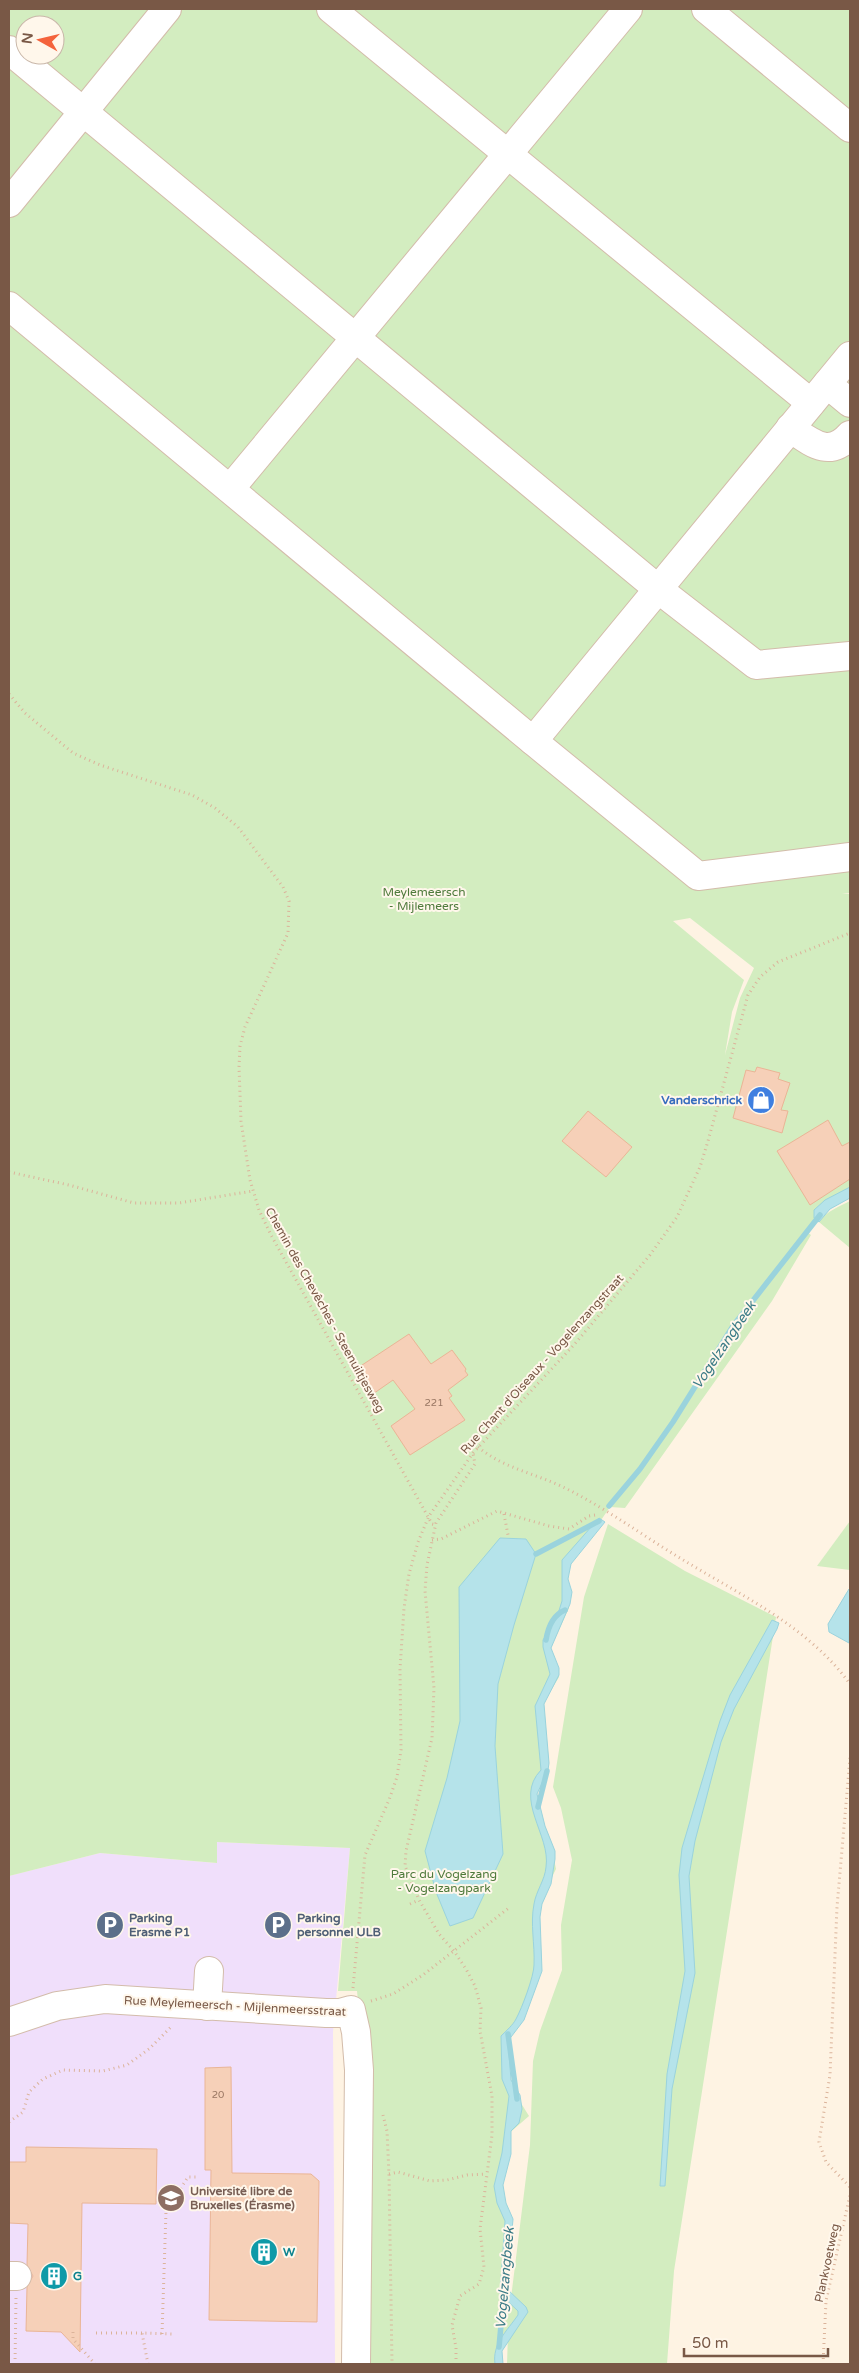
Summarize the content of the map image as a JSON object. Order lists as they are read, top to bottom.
{
  "streets": {
    "street": ["Rue Meylemeersch - Mijlenmeersstraat"],
    "path": ["Chemin des Chevêches - Steenuiltjesweg", "Rue Chant d'Oiseaux - Vogelenzangstraat", "Plankvoetweg"]
  },
  "crossings": [
    ["Chemin des Chevêches - Steenuiltjesweg", "Rue Chant d'Oiseaux - Vogelenzangstraat"]
  ],
  "water": ["Vogelzangbeek"],
  "parks": ["Meylemeersch - Mijlemeers", "Parc du Vogelzang - Vogelzangpark"],
  "places": {
    "shop": ["Vanderschrick"],
    "parking": ["Parking Erasme P1", "Parking personnel ULB"],
    "school or university": ["Université libre de Bruxelles (Érasme)"],
    "building": ["W", "G"]
  },
  "house_numbers": ["221", "20"],
  "scale_bar": "50 m",
  "north": "left"
}
